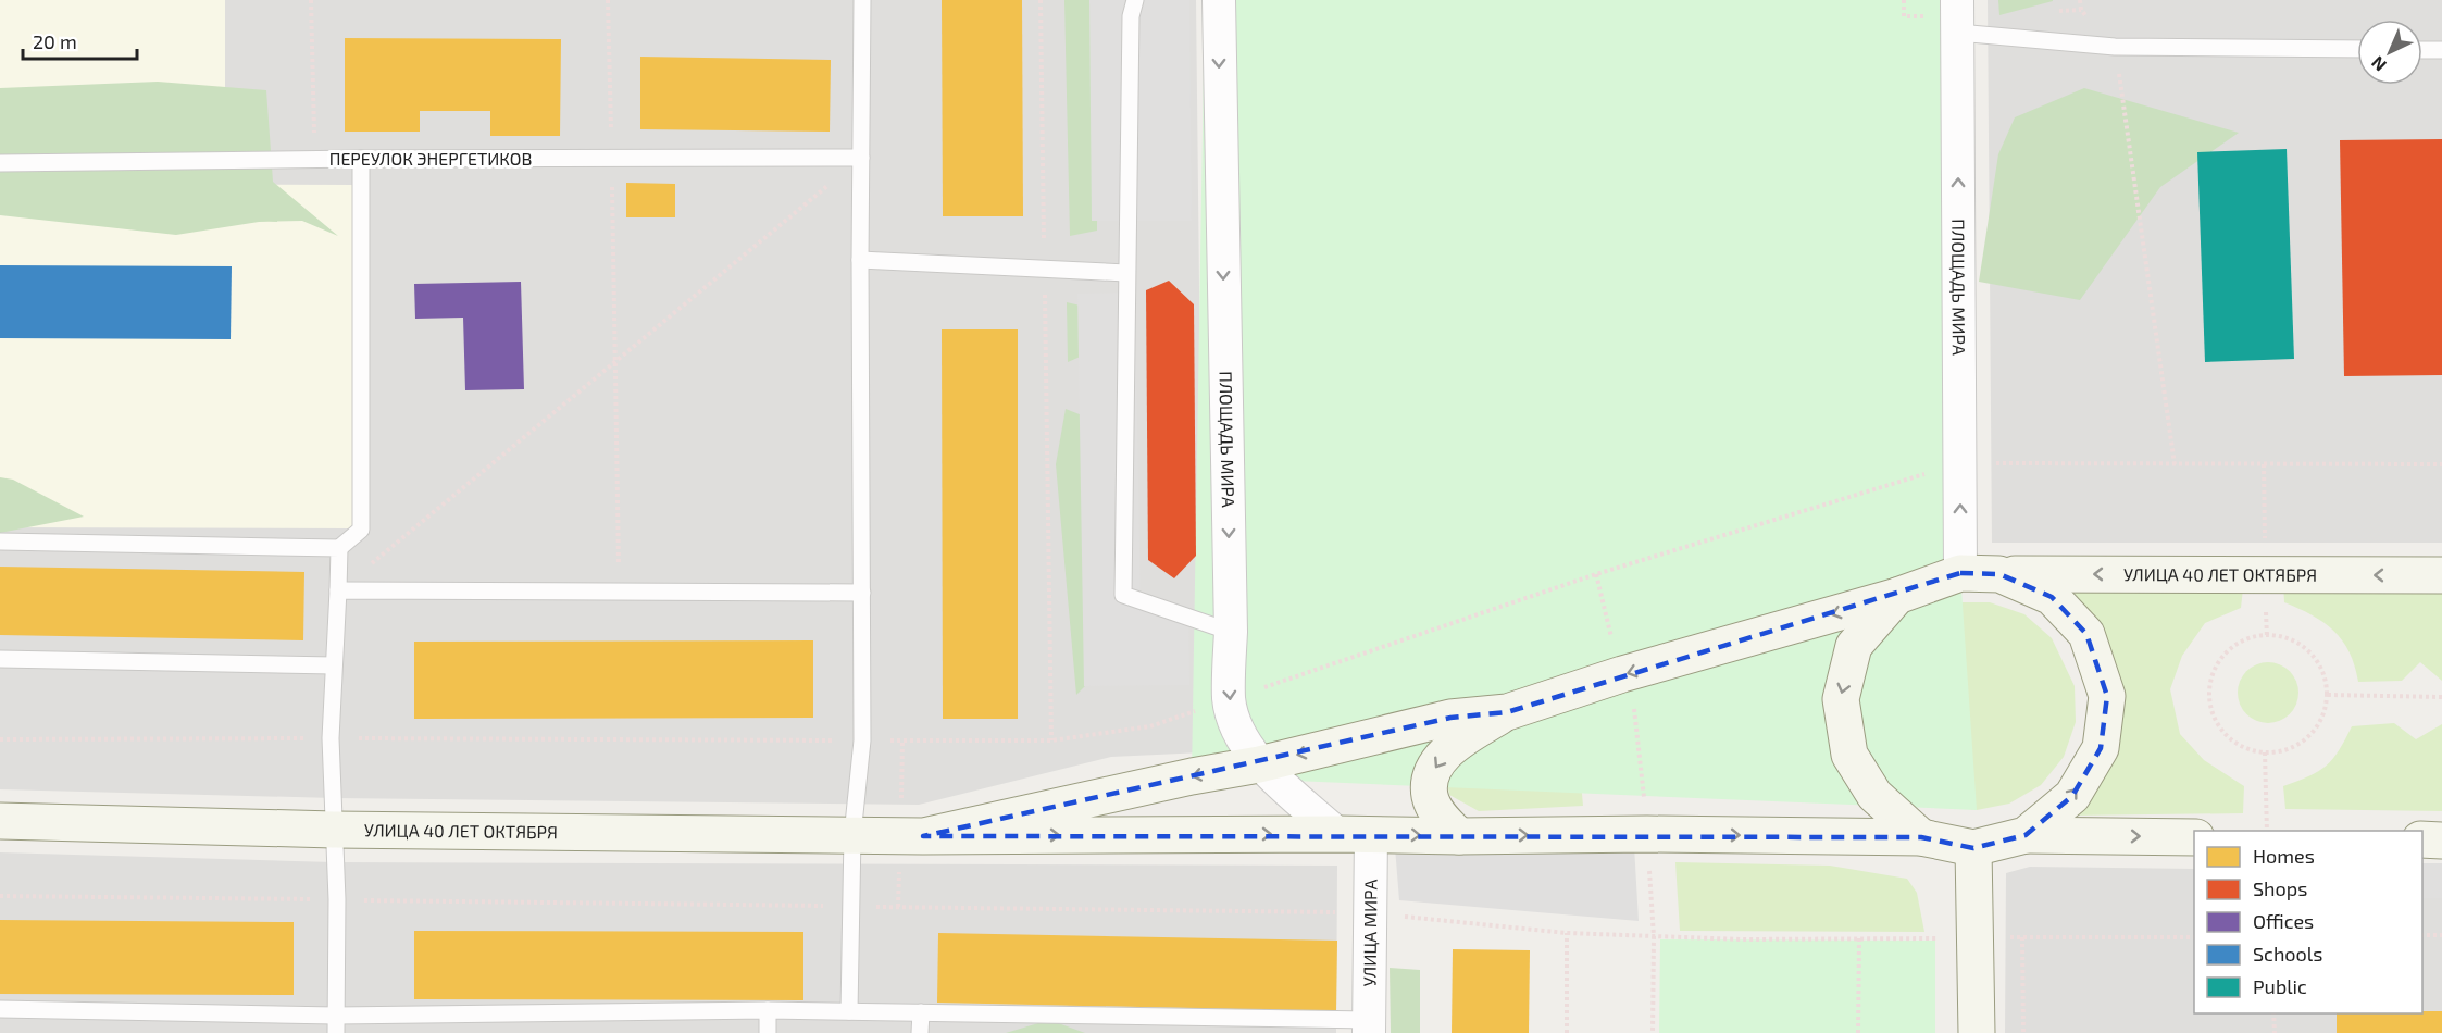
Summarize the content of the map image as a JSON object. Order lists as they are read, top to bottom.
{
  "streets": {
    "street": ["ПЛОЩАДЬ МИРА", "УЛИЦА 40 ЛЕТ ОКТЯБРЯ", "УЛИЦА МИРА"],
    "lane": ["ПЕРЕУЛОК ЭНЕРГЕТИКОВ"]
  },
  "crossings": [
    ["ПЛОЩАДЬ МИРА", "УЛИЦА 40 ЛЕТ ОКТЯБРЯ"],
    ["ПЛОЩАДЬ МИРА", "УЛИЦА МИРА"]
  ],
  "legend": [
    "Homes",
    "Shops",
    "Offices",
    "Schools",
    "Public"
  ],
  "scale_bar": "20 m",
  "north": "bottom left"
}
